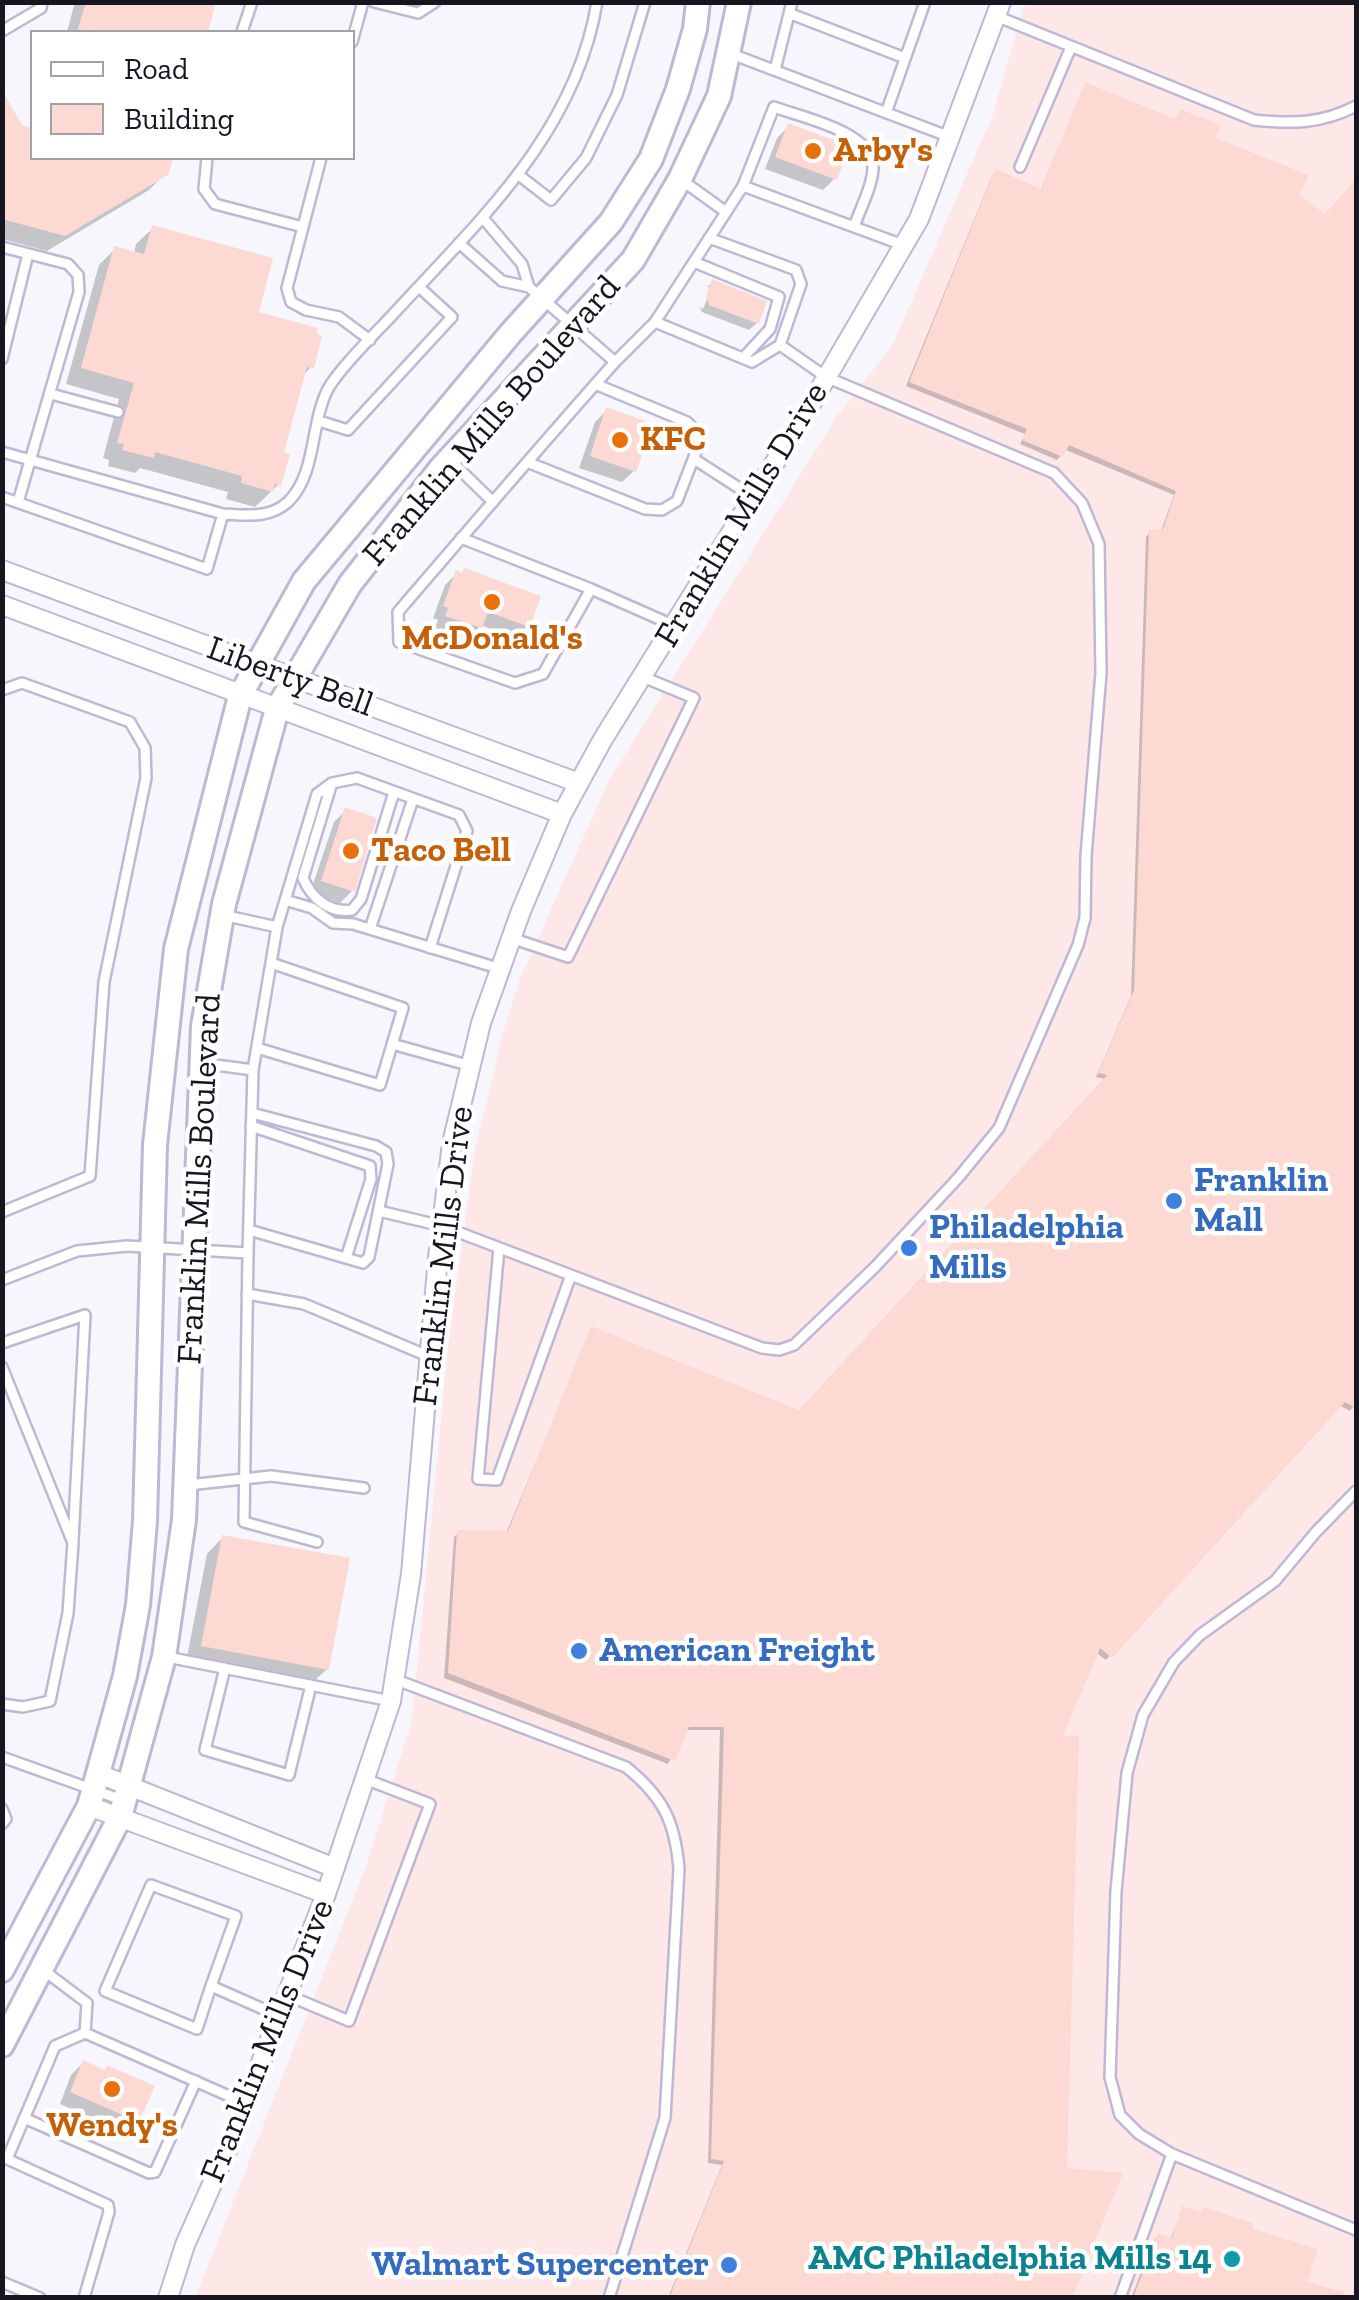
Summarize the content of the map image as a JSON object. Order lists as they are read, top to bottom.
{
  "streets": {
    "street": ["Franklin Mills Boulevard", "Franklin Mills Drive", "Liberty Bell"]
  },
  "crossings": [
    ["Franklin Mills Boulevard", "Liberty Bell"],
    ["Franklin Mills Drive", "Liberty Bell"]
  ],
  "places": [
    "Arby's",
    "KFC",
    "McDonald's",
    "Taco Bell",
    "Franklin Mall",
    "Philadelphia Mills",
    "American Freight",
    "Wendy's",
    "AMC Philadelphia Mills 14",
    "Walmart Supercenter"
  ],
  "legend": ["Road", "Building"]
}
